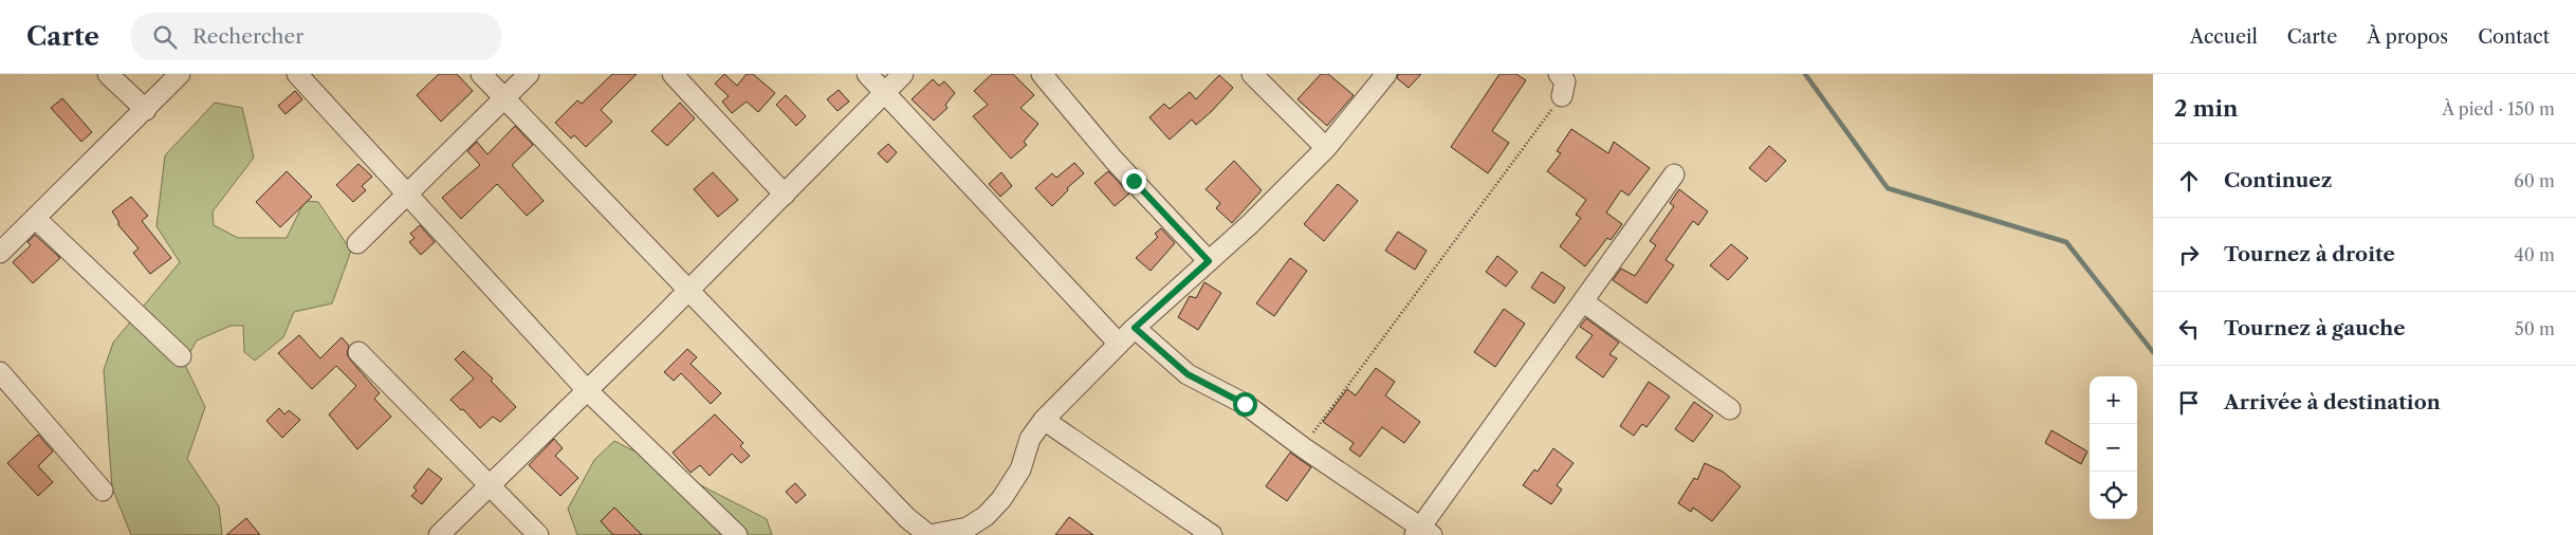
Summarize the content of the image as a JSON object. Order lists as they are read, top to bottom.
{
  "page": {
    "header": "Carte",
    "search": "Rechercher",
    "nav": [
      "Accueil",
      "Carte",
      "À propos",
      "Contact"
    ],
    "heading": ["2 min", "À pied · 150 m"],
    "list": [
      ["Continuez", "60 m"],
      ["Tournez à droite", "40 m"],
      ["Tournez à gauche", "50 m"],
      "Arrivée à destination"
    ],
    "map_buttons": ["+", "−"]
  }
}
